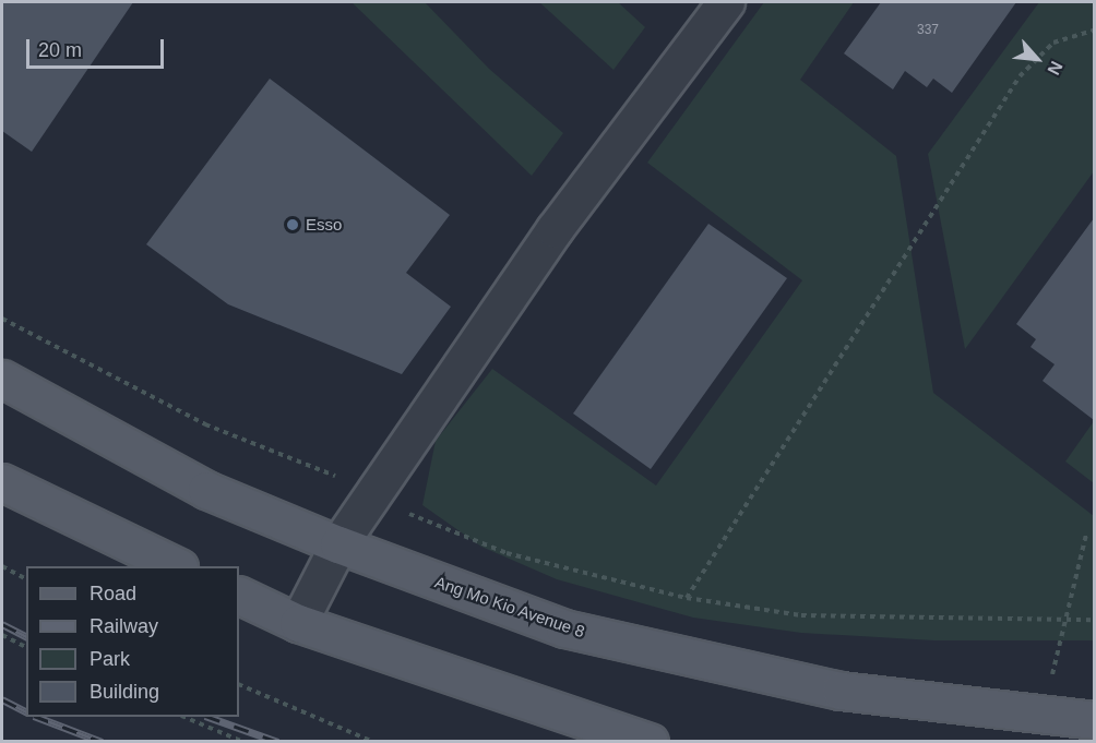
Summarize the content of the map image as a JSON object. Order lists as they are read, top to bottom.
{
  "streets": {
    "main road": ["Ang Mo Kio Avenue 8"]
  },
  "places": ["Esso"],
  "house_numbers": ["337"],
  "legend": [
    "Road",
    "Railway",
    "Park",
    "Building"
  ],
  "scale_bar": "20 m",
  "north": "bottom right"
}
